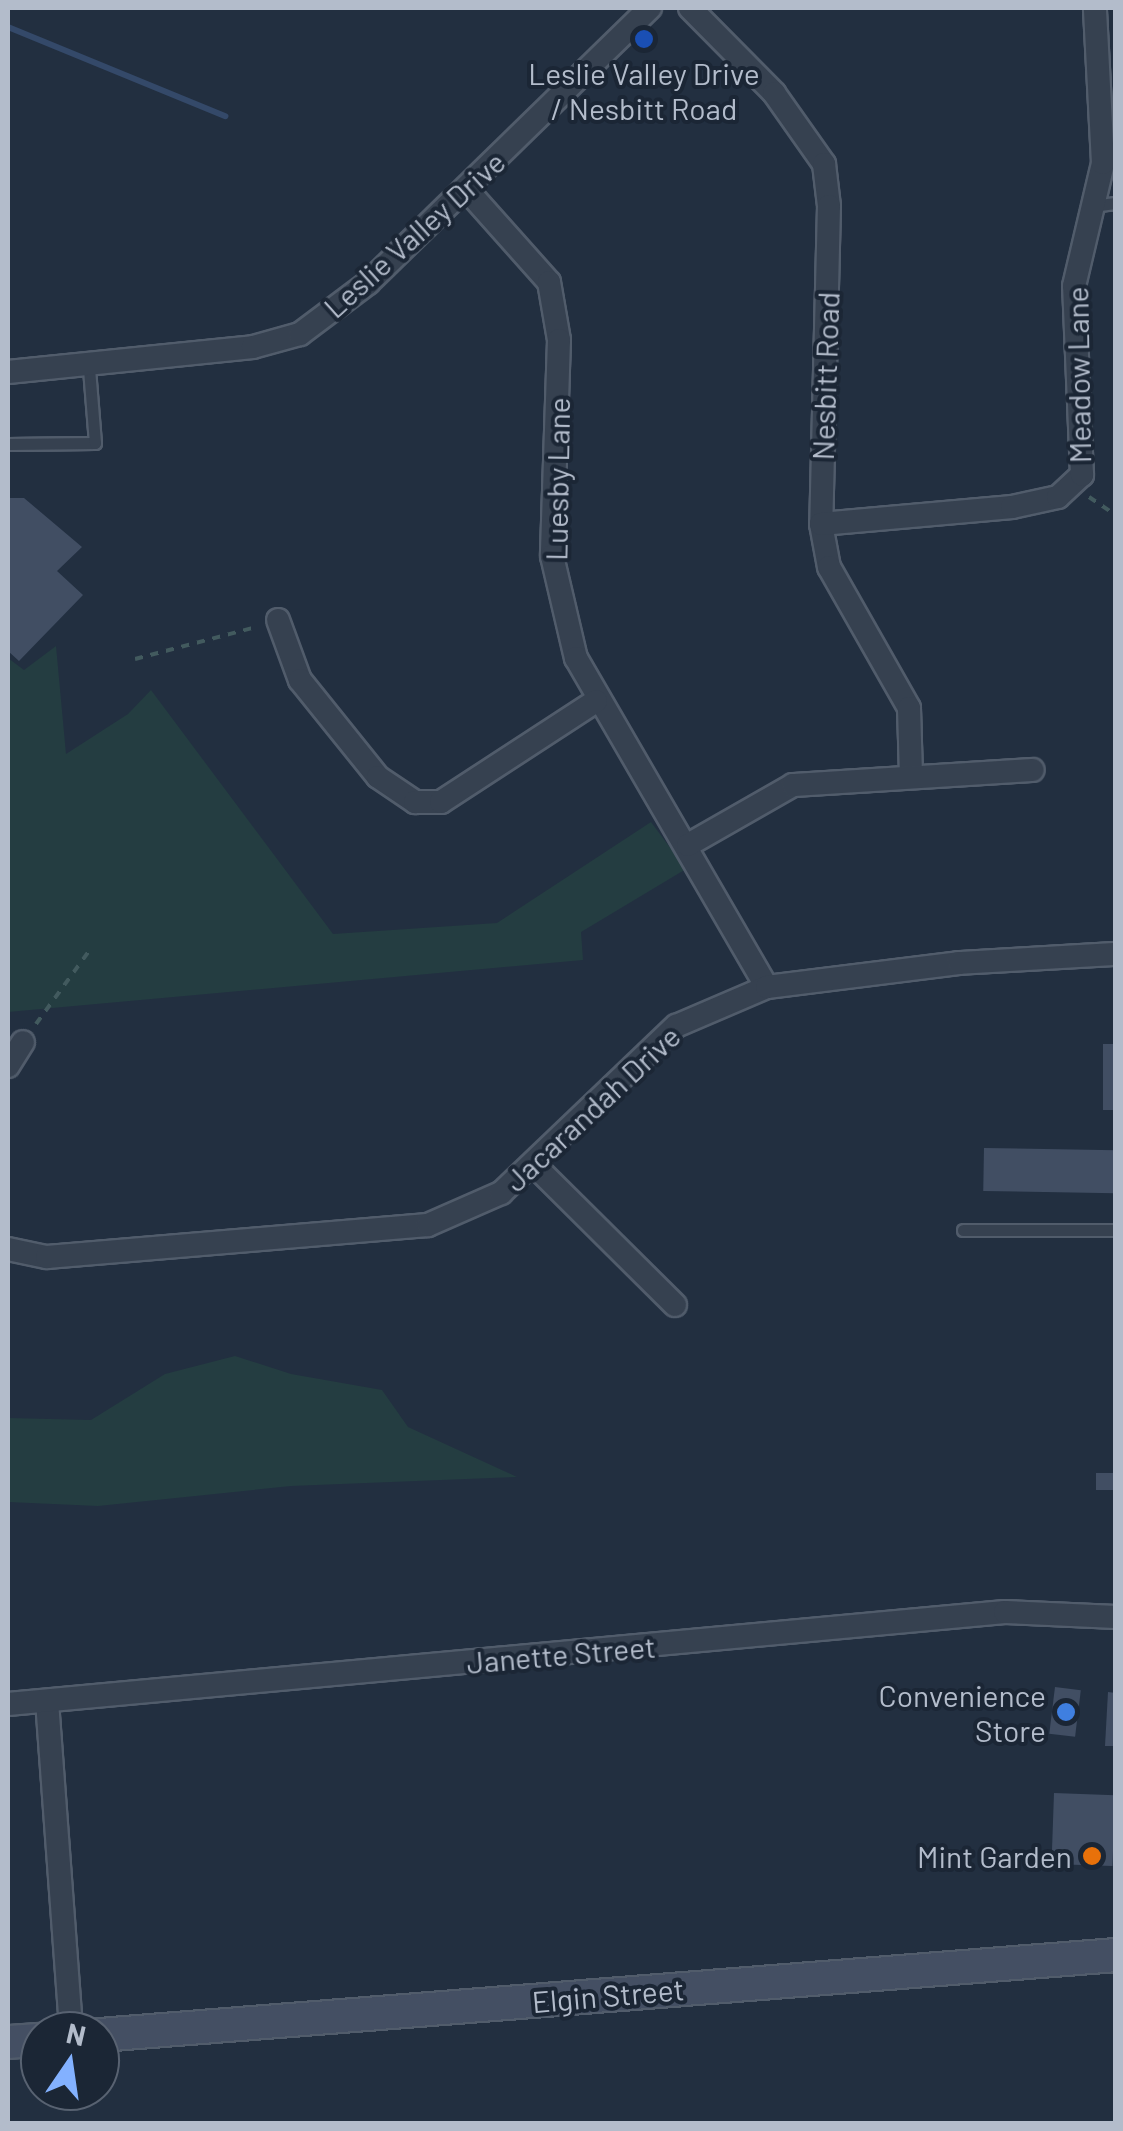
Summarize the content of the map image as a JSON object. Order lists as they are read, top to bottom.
{
  "streets": {
    "street": [
      "Leslie Valley Drive",
      "Meadow Lane",
      "Nesbitt Road",
      "Luesby Lane",
      "Jacarandah Drive",
      "Janette Street",
      "Elgin Street"
    ]
  },
  "crossings": [
    ["Leslie Valley Drive", "Luesby Lane"],
    ["Meadow Lane", "Nesbitt Road"],
    ["Luesby Lane", "Jacarandah Drive"]
  ],
  "places": ["Leslie Valley Drive / Nesbitt Road", "Convenience Store", "Mint Garden"],
  "north": "top"
}
